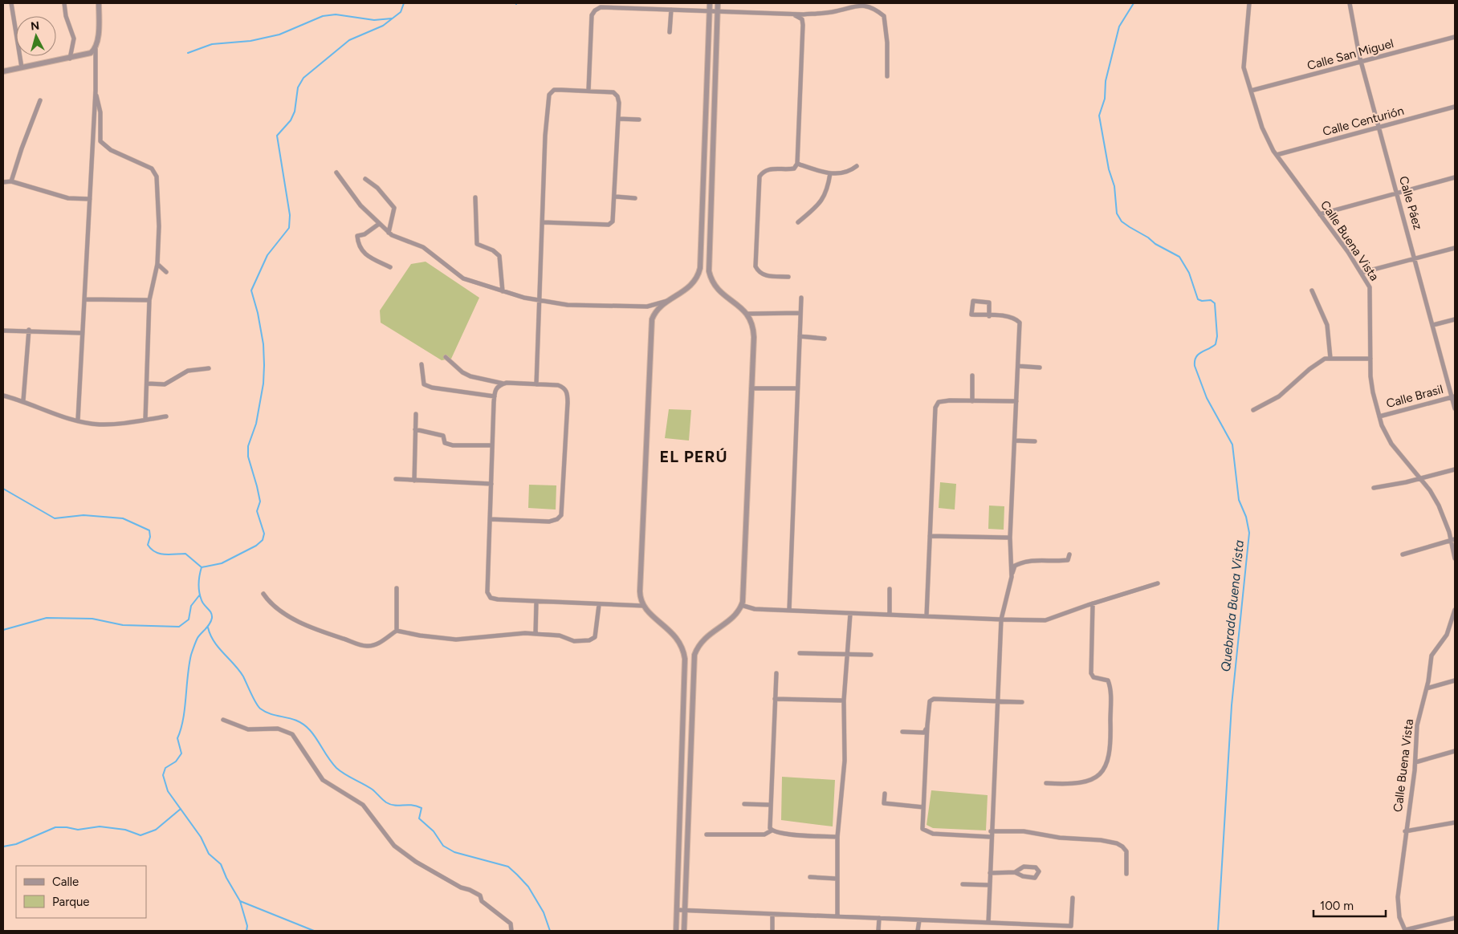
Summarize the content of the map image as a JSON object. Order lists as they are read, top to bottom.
{
  "streets": {
    "street": [
      "Calle San Miguel",
      "Calle Centurión",
      "Calle Páez",
      "Calle Buena Vista",
      "Calle Brasil"
    ]
  },
  "crossings": [
    ["Calle San Miguel", "Calle Páez"],
    ["Calle San Miguel", "Calle Buena Vista"],
    ["Calle Centurión", "Calle Páez"],
    ["Calle Centurión", "Calle Buena Vista"],
    ["Calle Páez", "Calle Brasil"],
    ["Calle Buena Vista", "Calle Brasil"]
  ],
  "districts": ["EL PERÚ"],
  "water": ["Quebrada Buena Vista"],
  "legend": ["Calle", "Parque"],
  "scale_bar": "100 m",
  "north": "top"
}
